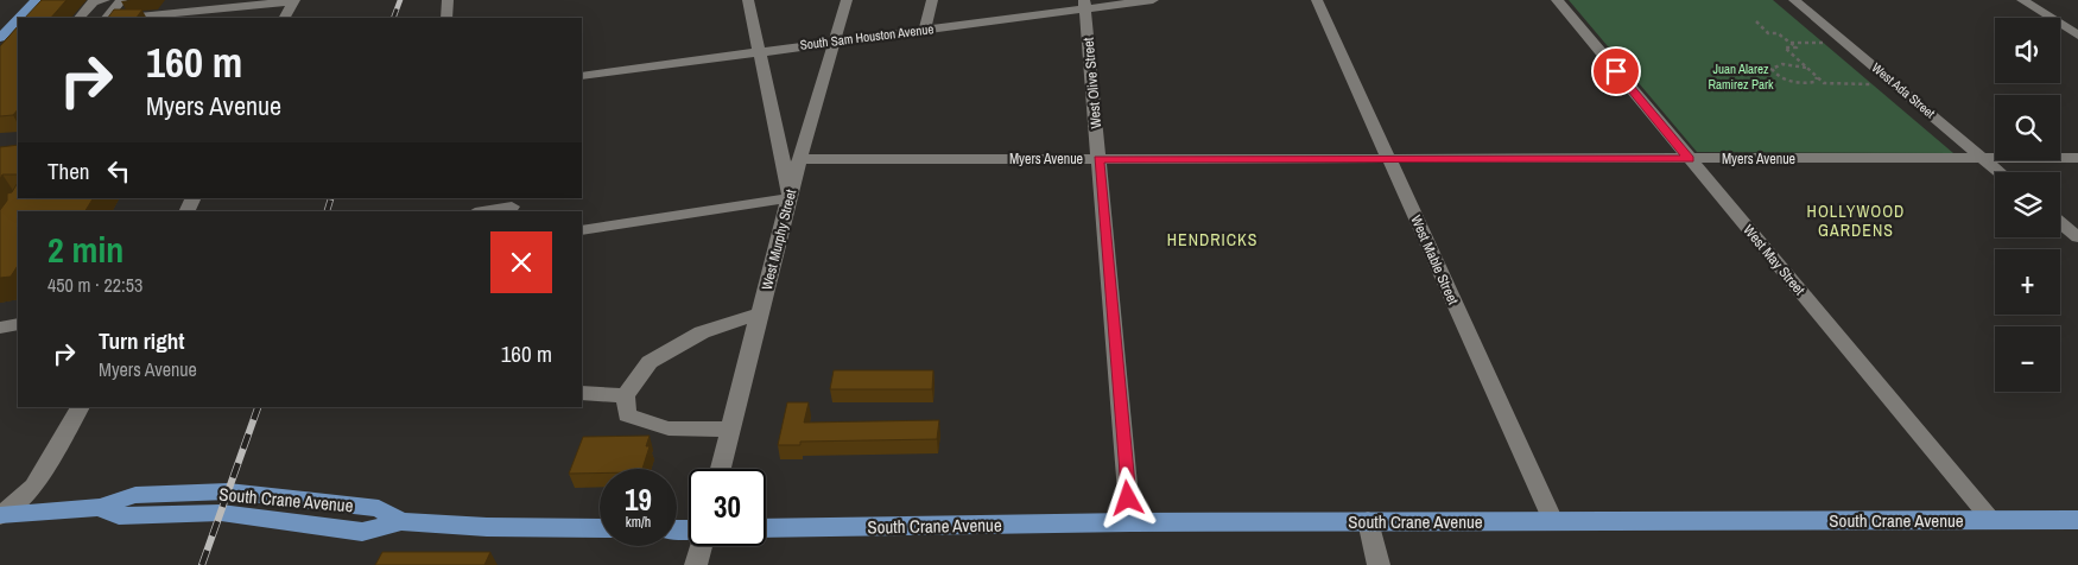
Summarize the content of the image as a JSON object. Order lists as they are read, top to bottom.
{
  "streets": {
    "main road": ["South Crane Avenue"],
    "street": [
      "South Sam Houston Avenue",
      "West Olive Street",
      "West Ada Street",
      "Myers Avenue",
      "West Murphy Street",
      "West Mable Street",
      "West May Street"
    ]
  },
  "crossings": [
    ["South Sam Houston Avenue", "West Olive Street"],
    ["South Sam Houston Avenue", "West Murphy Street"],
    ["West Olive Street", "Myers Avenue"],
    ["West Olive Street", "South Crane Avenue"],
    ["West Ada Street", "Myers Avenue"],
    ["Myers Avenue", "West Murphy Street"],
    ["Myers Avenue", "West Mable Street"],
    ["Myers Avenue", "West May Street"],
    ["West Mable Street", "South Crane Avenue"],
    ["West May Street", "South Crane Avenue"]
  ],
  "districts": ["HOLLYWOOD GARDENS", "HENDRICKS"],
  "parks": ["Juan Alarez Ramirez Park"],
  "page": {
    "map_buttons": ["+", "−"],
    "turn": ["160 m", "Myers Avenue"],
    "then": "Then",
    "heading": ["2 min", "450 m · 22:53"],
    "list": [
      {
        "name": "Turn right",
        "note": "Myers Avenue",
        "value": "160 m"
      }
    ],
    "speed": "19 km/h",
    "limit": "30"
  }
}
